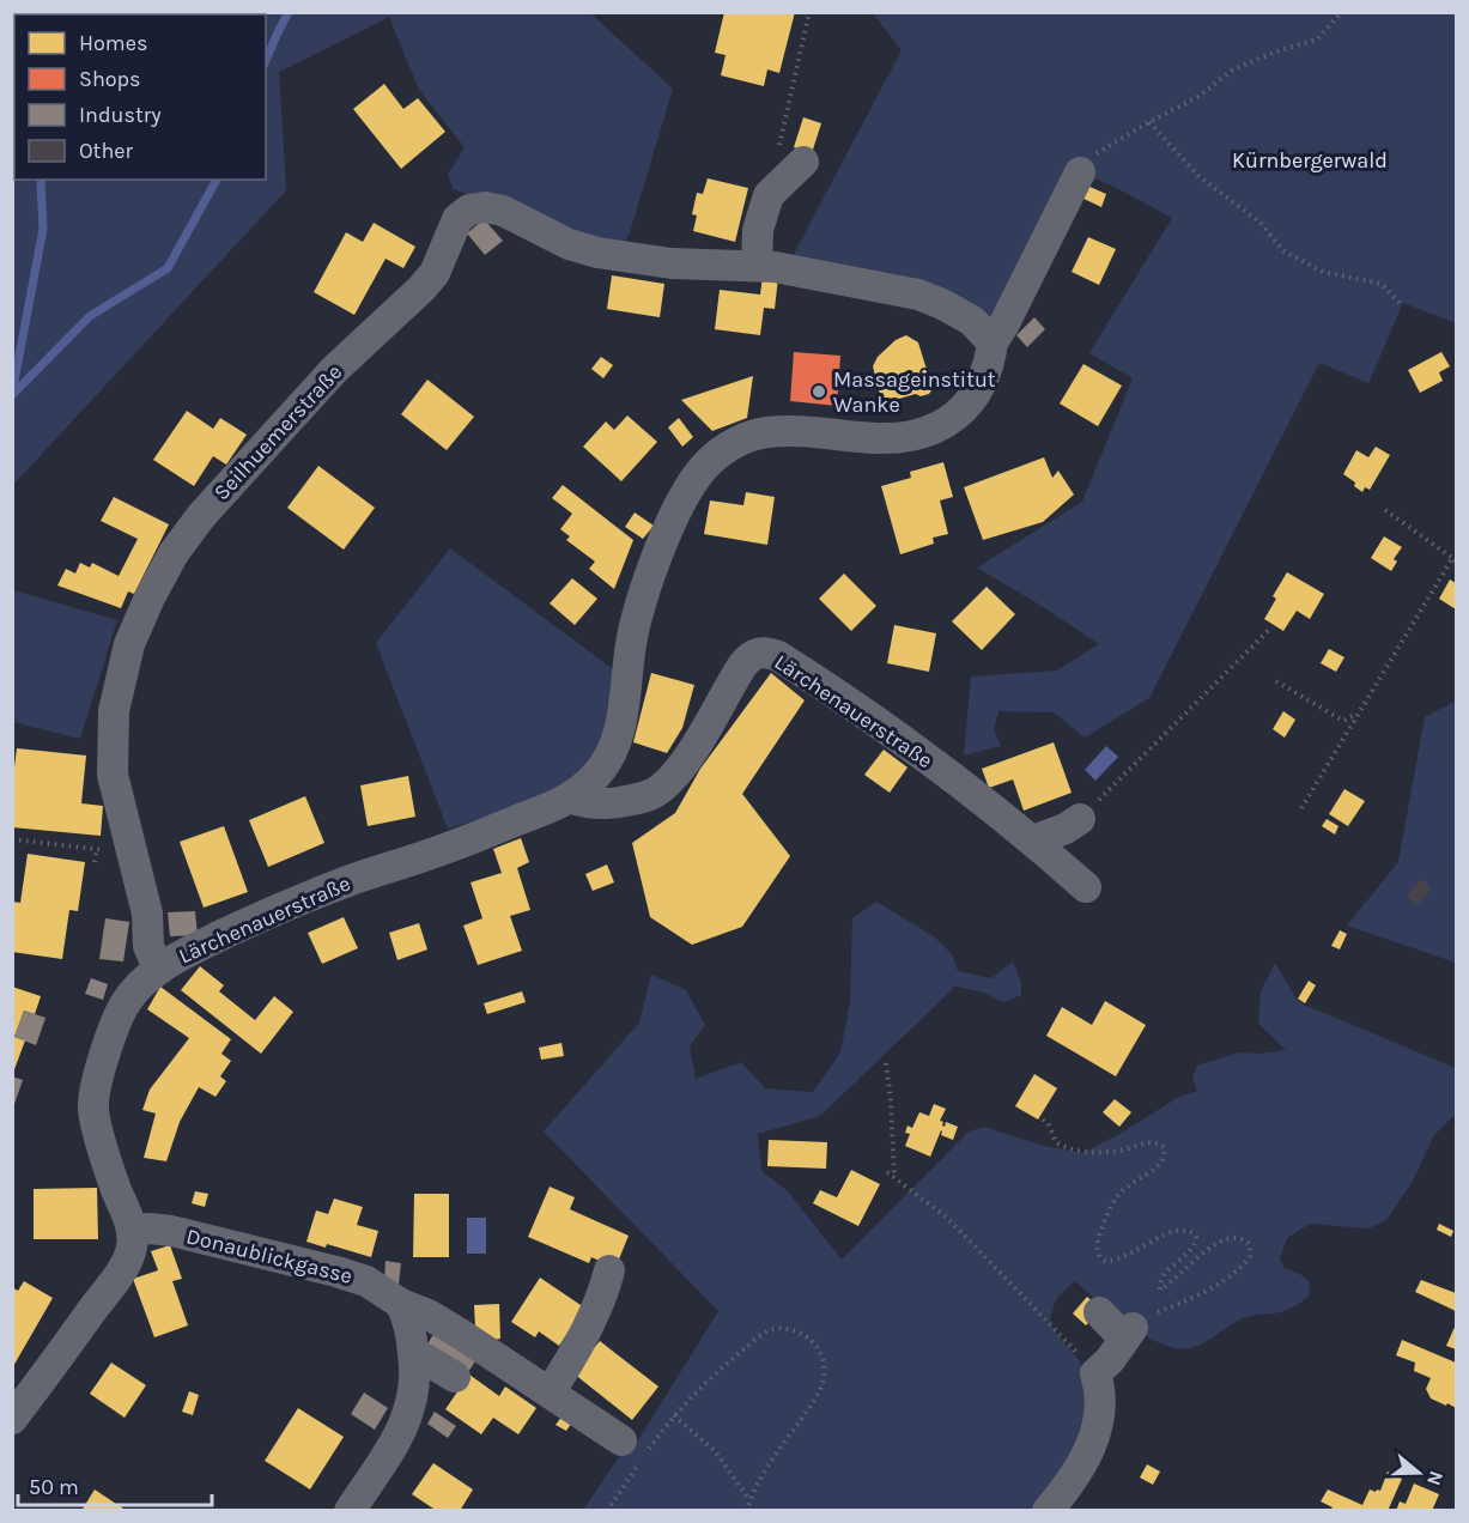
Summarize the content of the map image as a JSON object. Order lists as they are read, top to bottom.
{
  "streets": {
    "street": ["Seilhuemerstraße", "Lärchenauerstraße", "Donaublickgasse"]
  },
  "crossings": [
    ["Seilhuemerstraße", "Lärchenauerstraße"],
    ["Lärchenauerstraße", "Donaublickgasse"]
  ],
  "parks": ["Kürnbergerwald"],
  "places": ["Massageinstitut Wanke"],
  "legend": [
    "Homes",
    "Shops",
    "Industry",
    "Other"
  ],
  "scale_bar": "50 m",
  "north": "right"
}
